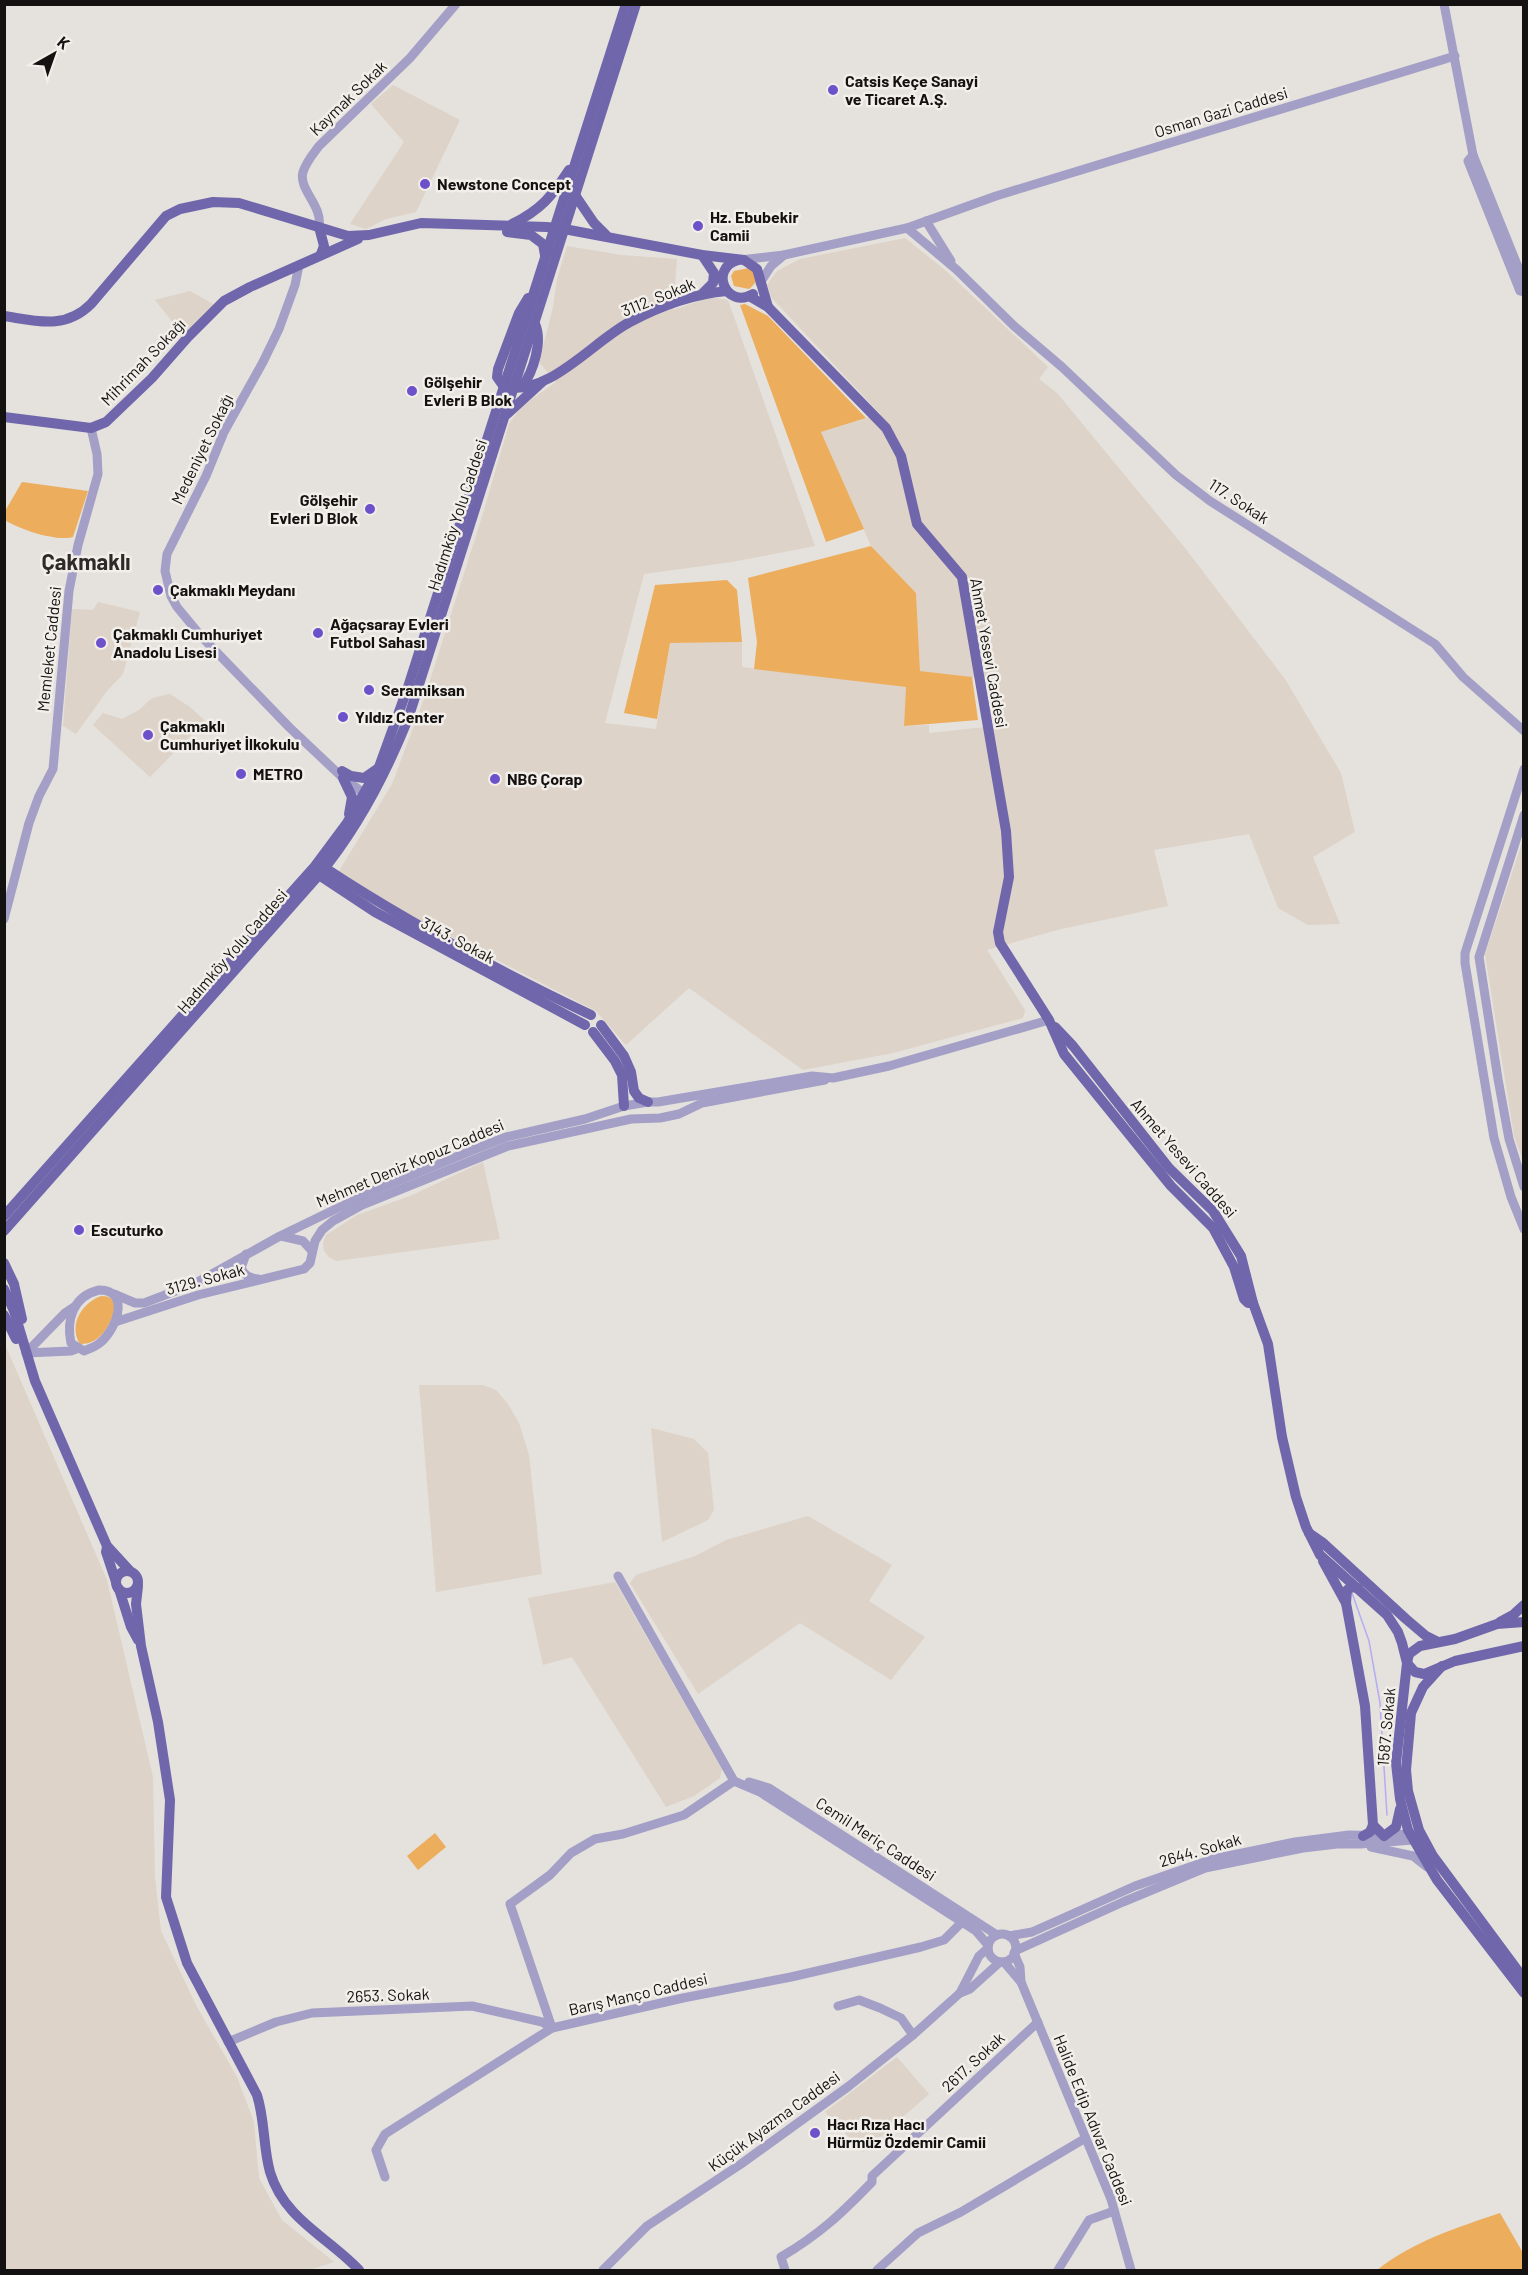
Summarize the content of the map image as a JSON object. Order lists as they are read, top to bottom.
{
  "streets": {
    "main road": [
      "3112. Sokak",
      "Mihrimah Sokağı",
      "Hadımköy Yolu Caddesi",
      "Ahmet Yesevi Caddesi",
      "3143. Sokak",
      "1587. Sokak"
    ],
    "street": [
      "Kaymak Sokak",
      "Osman Gazi Caddesi",
      "Medeniyet Sokağı",
      "117. Sokak",
      "Memleket Caddesi",
      "Mehmet Deniz Kopuz Caddesi",
      "3129. Sokak",
      "Cemil Meriç Caddesi",
      "2644. Sokak",
      "Barış Manço Caddesi",
      "2653. Sokak",
      "2617. Sokak",
      "Halide Edip Adıvar Caddesi",
      "Küçük Ayazma Caddesi"
    ]
  },
  "crossings": [
    ["Osman Gazi Caddesi", "3112. Sokak"],
    ["Mihrimah Sokağı", "Medeniyet Sokağı"],
    ["Mihrimah Sokağı", "Memleket Caddesi"],
    ["Hadımköy Yolu Caddesi", "3143. Sokak"],
    ["Ahmet Yesevi Caddesi", "Mehmet Deniz Kopuz Caddesi"],
    ["Ahmet Yesevi Caddesi", "1587. Sokak"],
    ["3143. Sokak", "Mehmet Deniz Kopuz Caddesi"],
    ["Mehmet Deniz Kopuz Caddesi", "3129. Sokak"],
    ["1587. Sokak", "2644. Sokak"],
    ["Cemil Meriç Caddesi", "2644. Sokak"],
    ["Cemil Meriç Caddesi", "Barış Manço Caddesi"],
    ["Cemil Meriç Caddesi", "Halide Edip Adıvar Caddesi"],
    ["Cemil Meriç Caddesi", "Küçük Ayazma Caddesi"],
    ["2644. Sokak", "Halide Edip Adıvar Caddesi"],
    ["2644. Sokak", "Küçük Ayazma Caddesi"],
    ["Barış Manço Caddesi", "2653. Sokak"],
    ["2617. Sokak", "Halide Edip Adıvar Caddesi"],
    ["Halide Edip Adıvar Caddesi", "Küçük Ayazma Caddesi"]
  ],
  "districts": ["Çakmaklı"],
  "places": [
    "Catsis Keçe Sanayi ve Ticaret A.Ş.",
    "Newstone Concept",
    "Hz. Ebubekir Camii",
    "Gölşehir Evleri B Blok",
    "Gölşehir Evleri D Blok",
    "Çakmaklı Meydanı",
    "Ağaçsaray Evleri Futbol Sahası",
    "Çakmaklı Cumhuriyet Anadolu Lisesi",
    "Seramiksan",
    "Yıldız Center",
    "Çakmaklı Cumhuriyet İlkokulu",
    "METRO",
    "NBG Çorap",
    "Escuturko",
    "Hacı Rıza Hacı Hürmüz Özdemir Camii"
  ],
  "north": "top right"
}
